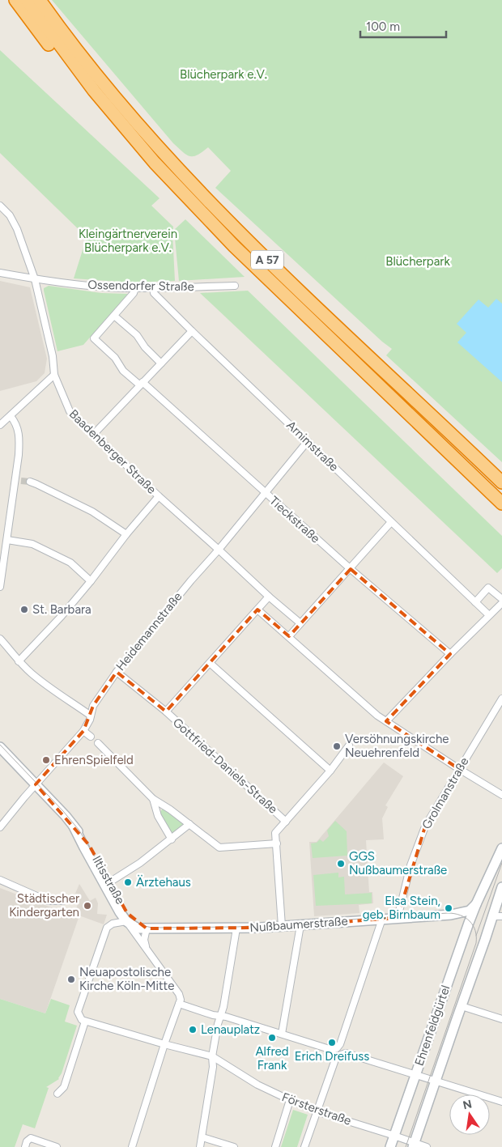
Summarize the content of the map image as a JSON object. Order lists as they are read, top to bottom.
{
  "streets": {
    "highway": ["A 57"],
    "street": [
      "Ossendorfer Straße",
      "Arnimstraße",
      "Baadenberger Straße",
      "Tieckstraße",
      "Heidemannstraße",
      "Gottfried-Daniels-Straße",
      "Grolmanstraße",
      "Iltisstraße",
      "Nußbaumerstraße",
      "Ehrenfeldgürtel",
      "Försterstraße"
    ]
  },
  "crossings": [
    ["Ossendorfer Straße", "Arnimstraße"],
    ["Ossendorfer Straße", "Baadenberger Straße"],
    ["Arnimstraße", "Heidemannstraße"],
    ["Baadenberger Straße", "Heidemannstraße"],
    ["Tieckstraße", "Heidemannstraße"],
    ["Heidemannstraße", "Gottfried-Daniels-Straße"],
    ["Heidemannstraße", "Iltisstraße"],
    ["Gottfried-Daniels-Straße", "Nußbaumerstraße"],
    ["Grolmanstraße", "Nußbaumerstraße"],
    ["Iltisstraße", "Nußbaumerstraße"],
    ["Nußbaumerstraße", "Ehrenfeldgürtel"],
    ["Ehrenfeldgürtel", "Försterstraße"]
  ],
  "parks": ["Blücherpark e.V.", "Kleingärtnerverein Blücherpark e.V.", "Blücherpark"],
  "places": [
    "St. Barbara",
    "Versöhnungskirche Neuehrenfeld",
    "EhrenSpielfeld",
    "GGS Nußbaumerstraße",
    "Ärztehaus",
    "Städtischer Kindergarten",
    "Elsa Stein, geb. Birnbaum",
    "Neuapostolische Kirche Köln-Mitte",
    "Lenauplatz",
    "Alfred Frank",
    "Erich Dreifuss"
  ],
  "scale_bar": "100 m",
  "north": "top"
}
